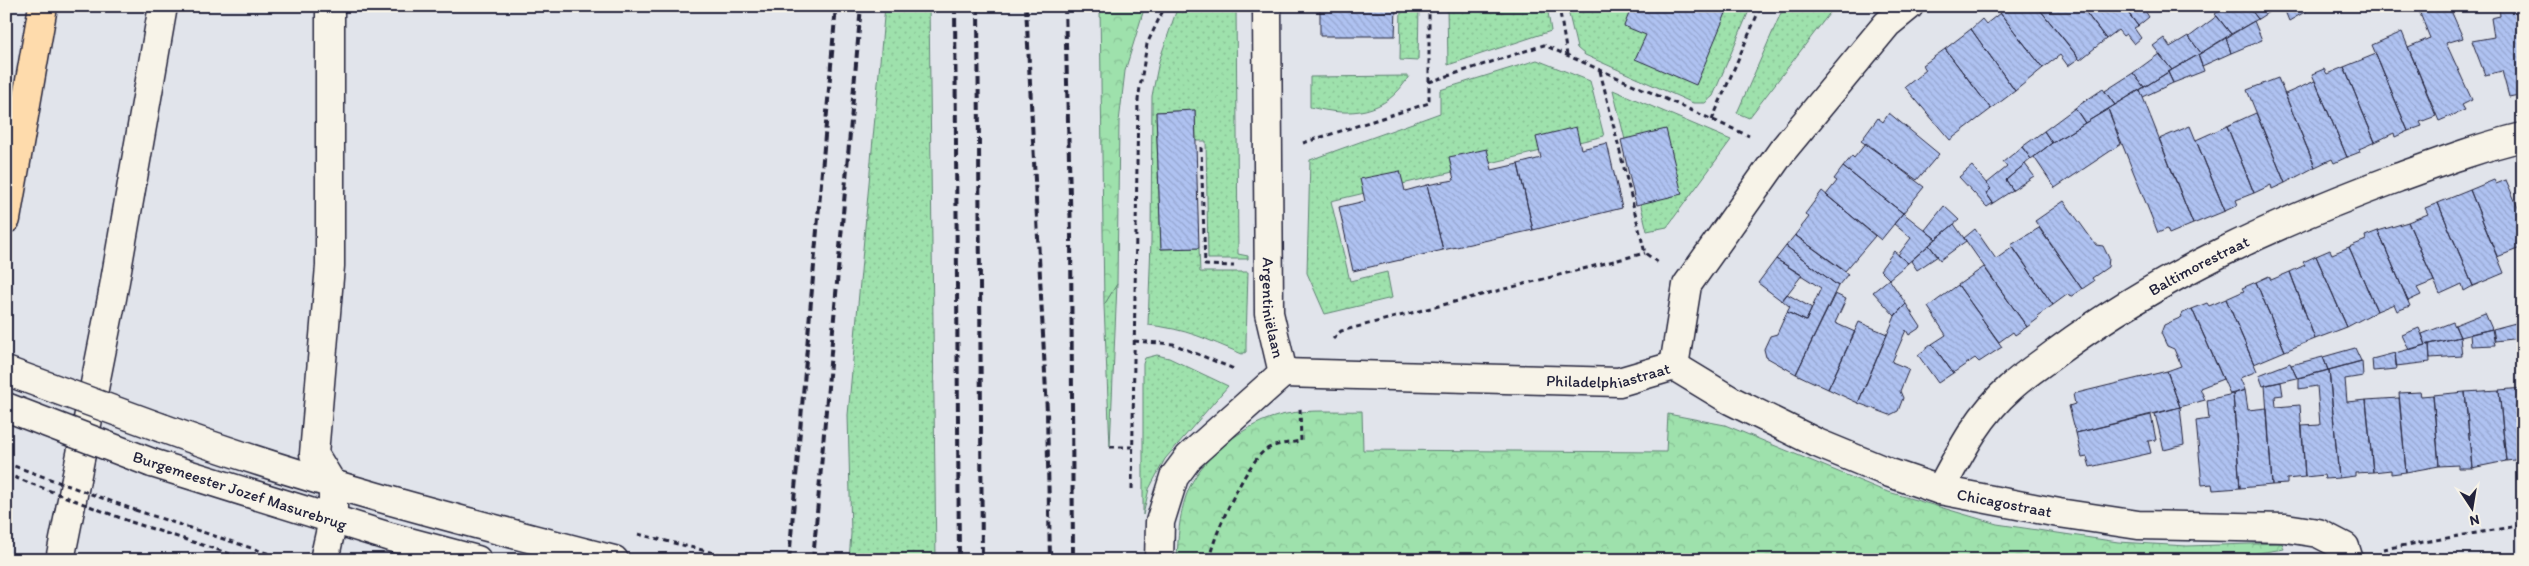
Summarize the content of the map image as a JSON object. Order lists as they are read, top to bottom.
{
  "streets": {
    "street": [
      "Baltimorestraat",
      "Argentiniëlaan",
      "Philadelphiastraat",
      "Burgemeester Jozef Masurebrug",
      "Chicagostraat"
    ]
  },
  "crossings": [
    ["Baltimorestraat", "Chicagostraat"],
    ["Argentiniëlaan", "Philadelphiastraat"],
    ["Philadelphiastraat", "Chicagostraat"]
  ],
  "north": "bottom"
}
